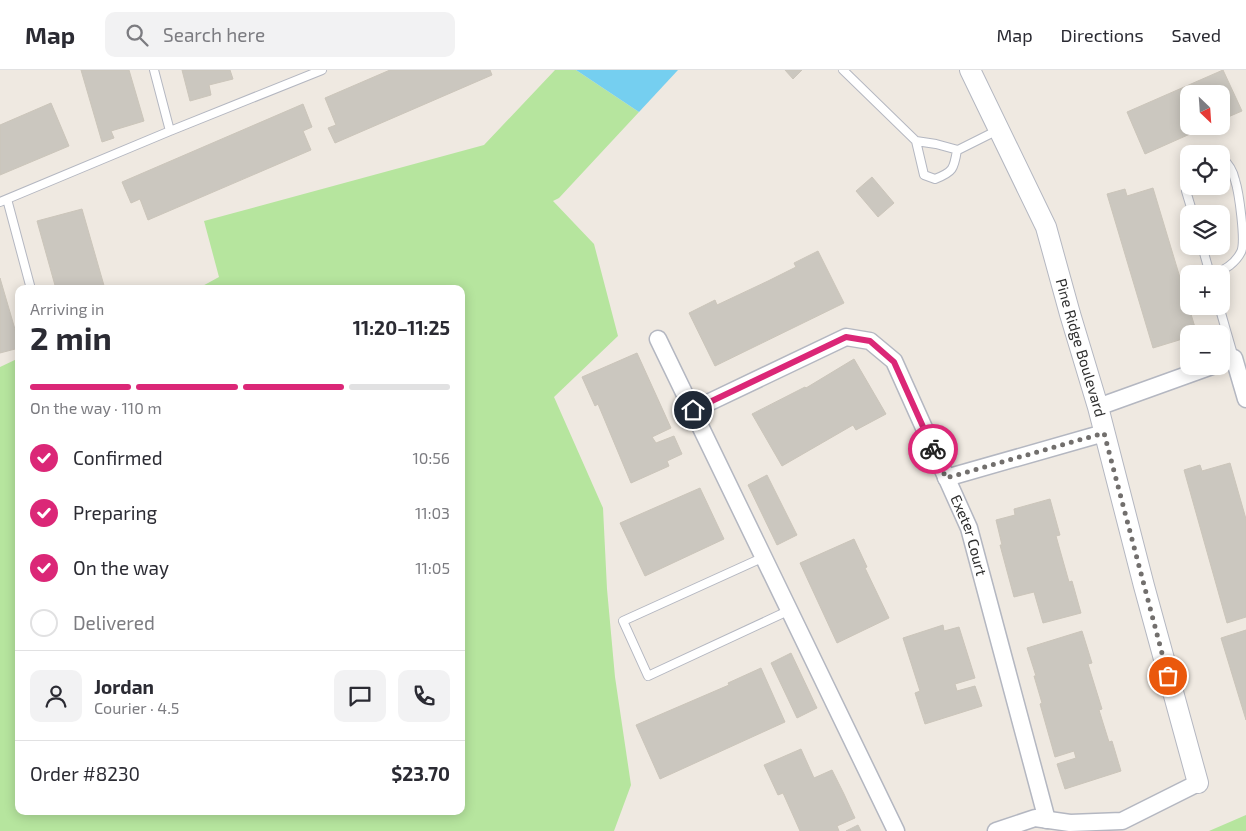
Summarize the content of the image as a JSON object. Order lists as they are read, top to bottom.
{
  "streets": {
    "street": ["Pine Ridge Boulevard", "Exeter Court"]
  },
  "north": "bottom right",
  "page": {
    "header": "Map",
    "search": "Search here",
    "nav": ["Map", "Directions", "Saved"],
    "map_buttons": ["+", "−"],
    "heading": ["2 min", "Arriving in", "11:20–11:25"],
    "panel": [
      "Jordan",
      "Courier · 4.5",
      "Order #8230",
      "$23.70"
    ],
    "bar": "On the way · 110 m",
    "list": [
      ["Confirmed", "10:56"],
      ["Preparing", "11:03"],
      ["On the way", "11:05"],
      "Delivered"
    ]
  }
}
